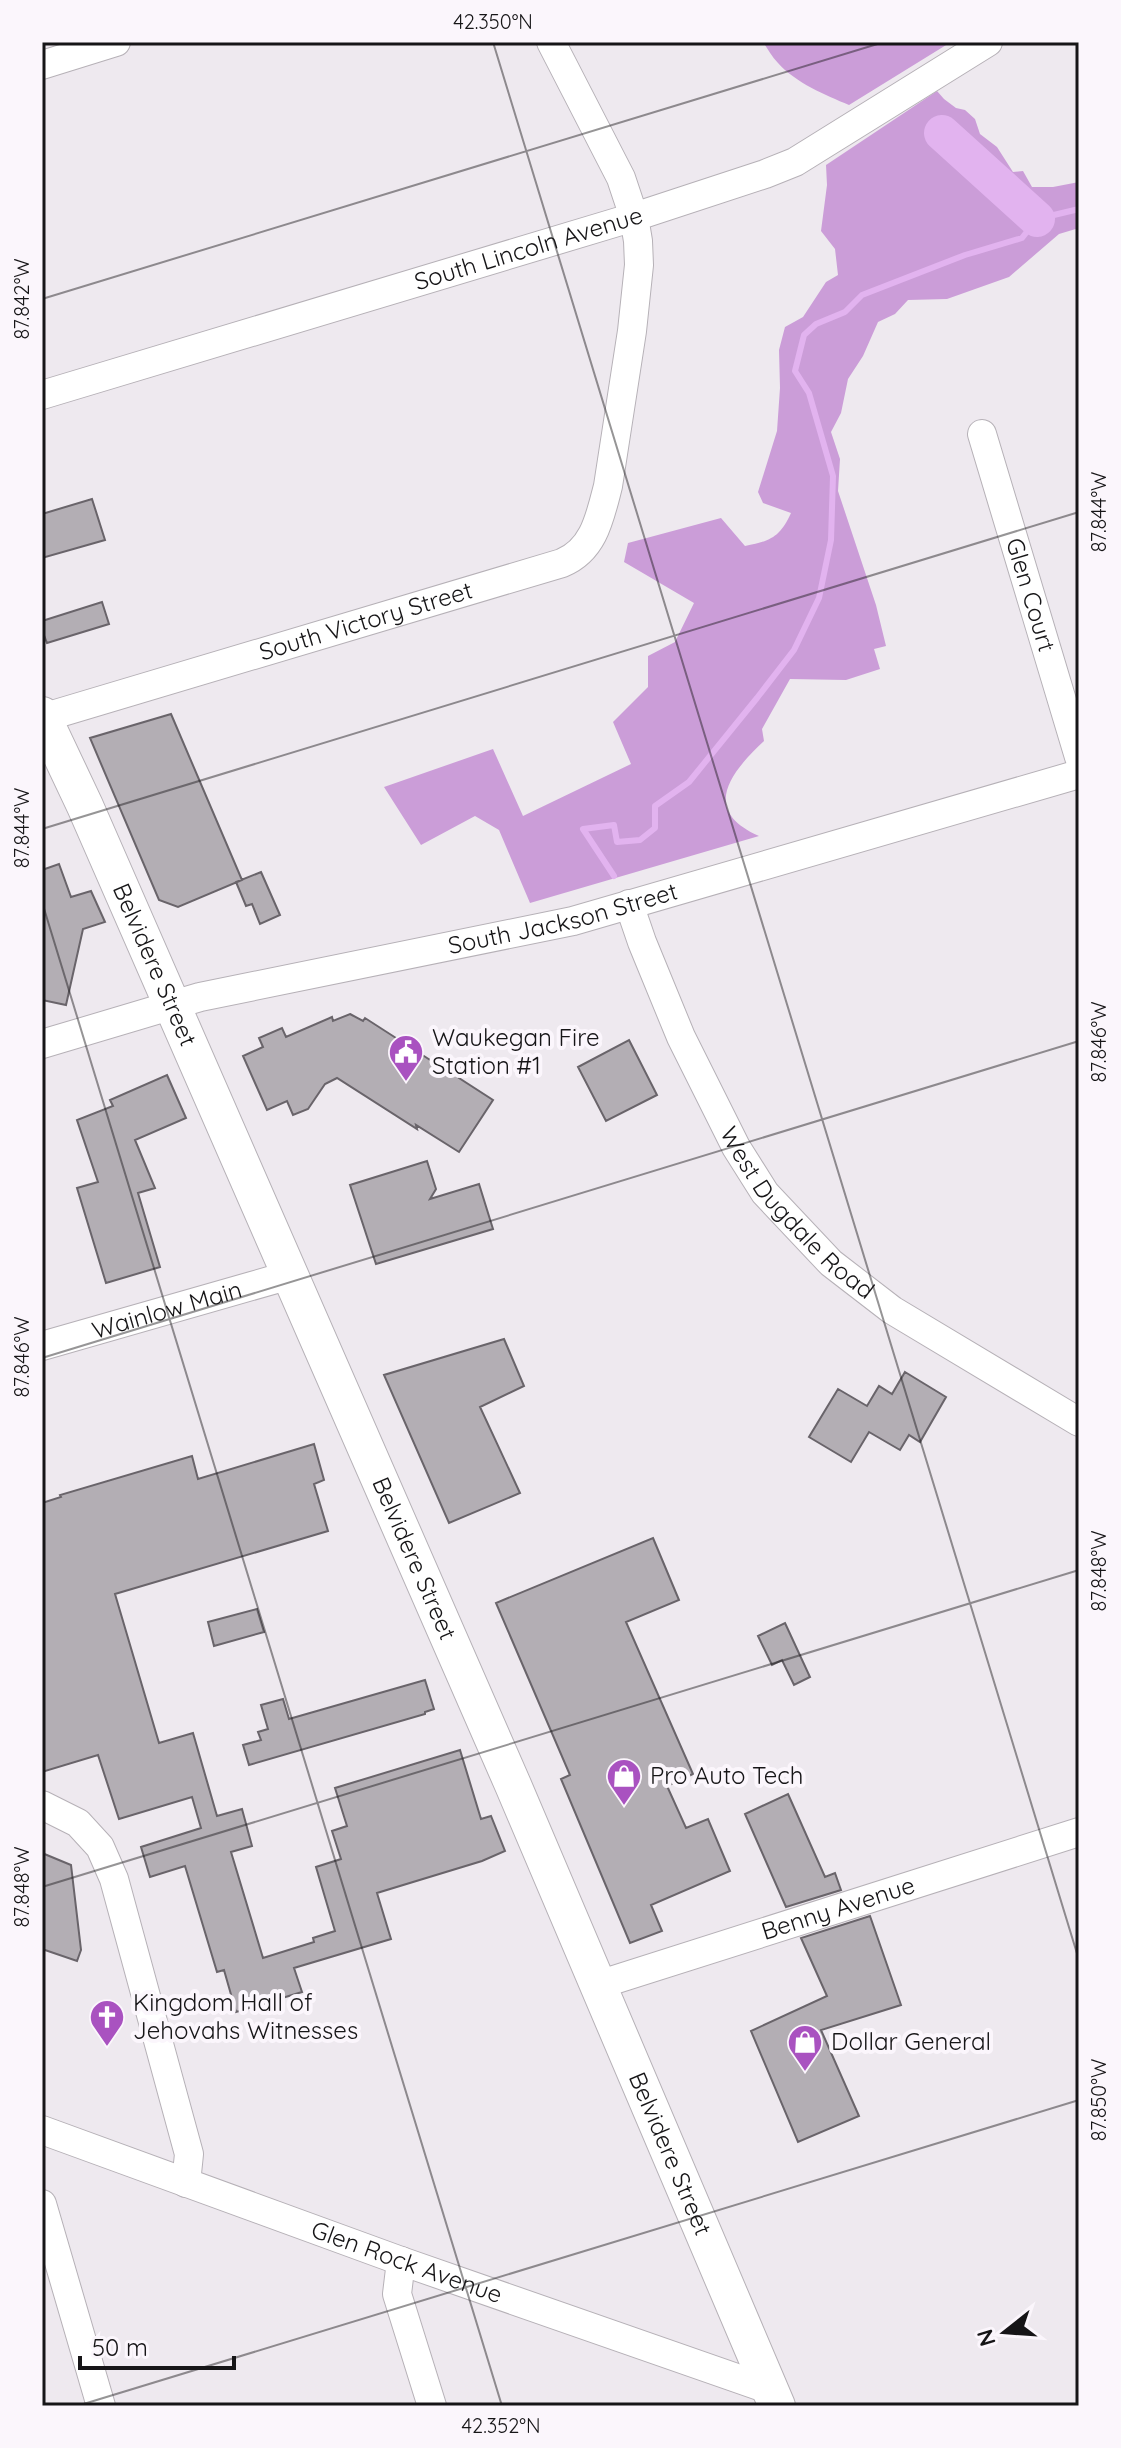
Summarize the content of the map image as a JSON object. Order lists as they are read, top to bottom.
{
  "streets": {
    "main road": ["Belvidere Street"],
    "street": [
      "South Lincoln Avenue",
      "Glen Court",
      "South Victory Street",
      "South Jackson Street",
      "West Dugdale Road",
      "Wainlow Main",
      "Benny Avenue",
      "Glen Rock Avenue"
    ]
  },
  "crossings": [
    ["South Lincoln Avenue", "South Victory Street"],
    ["South Victory Street", "Belvidere Street"],
    ["South Jackson Street", "Belvidere Street"],
    ["South Jackson Street", "West Dugdale Road"],
    ["Belvidere Street", "Wainlow Main"],
    ["Belvidere Street", "Benny Avenue"],
    ["Belvidere Street", "Glen Rock Avenue"]
  ],
  "places": {
    "public building": ["Waukegan Fire Station #1"],
    "shop": ["Pro Auto Tech", "Dollar General"],
    "church": ["Kingdom Hall of Jehovahs Witnesses"]
  },
  "scale_bar": "50 m",
  "north": "left",
  "coordinates": [
    "42.350°N",
    "87.842°W",
    "87.844°W",
    "87.846°W",
    "87.848°W",
    "87.850°W",
    "42.352°N"
  ]
}
